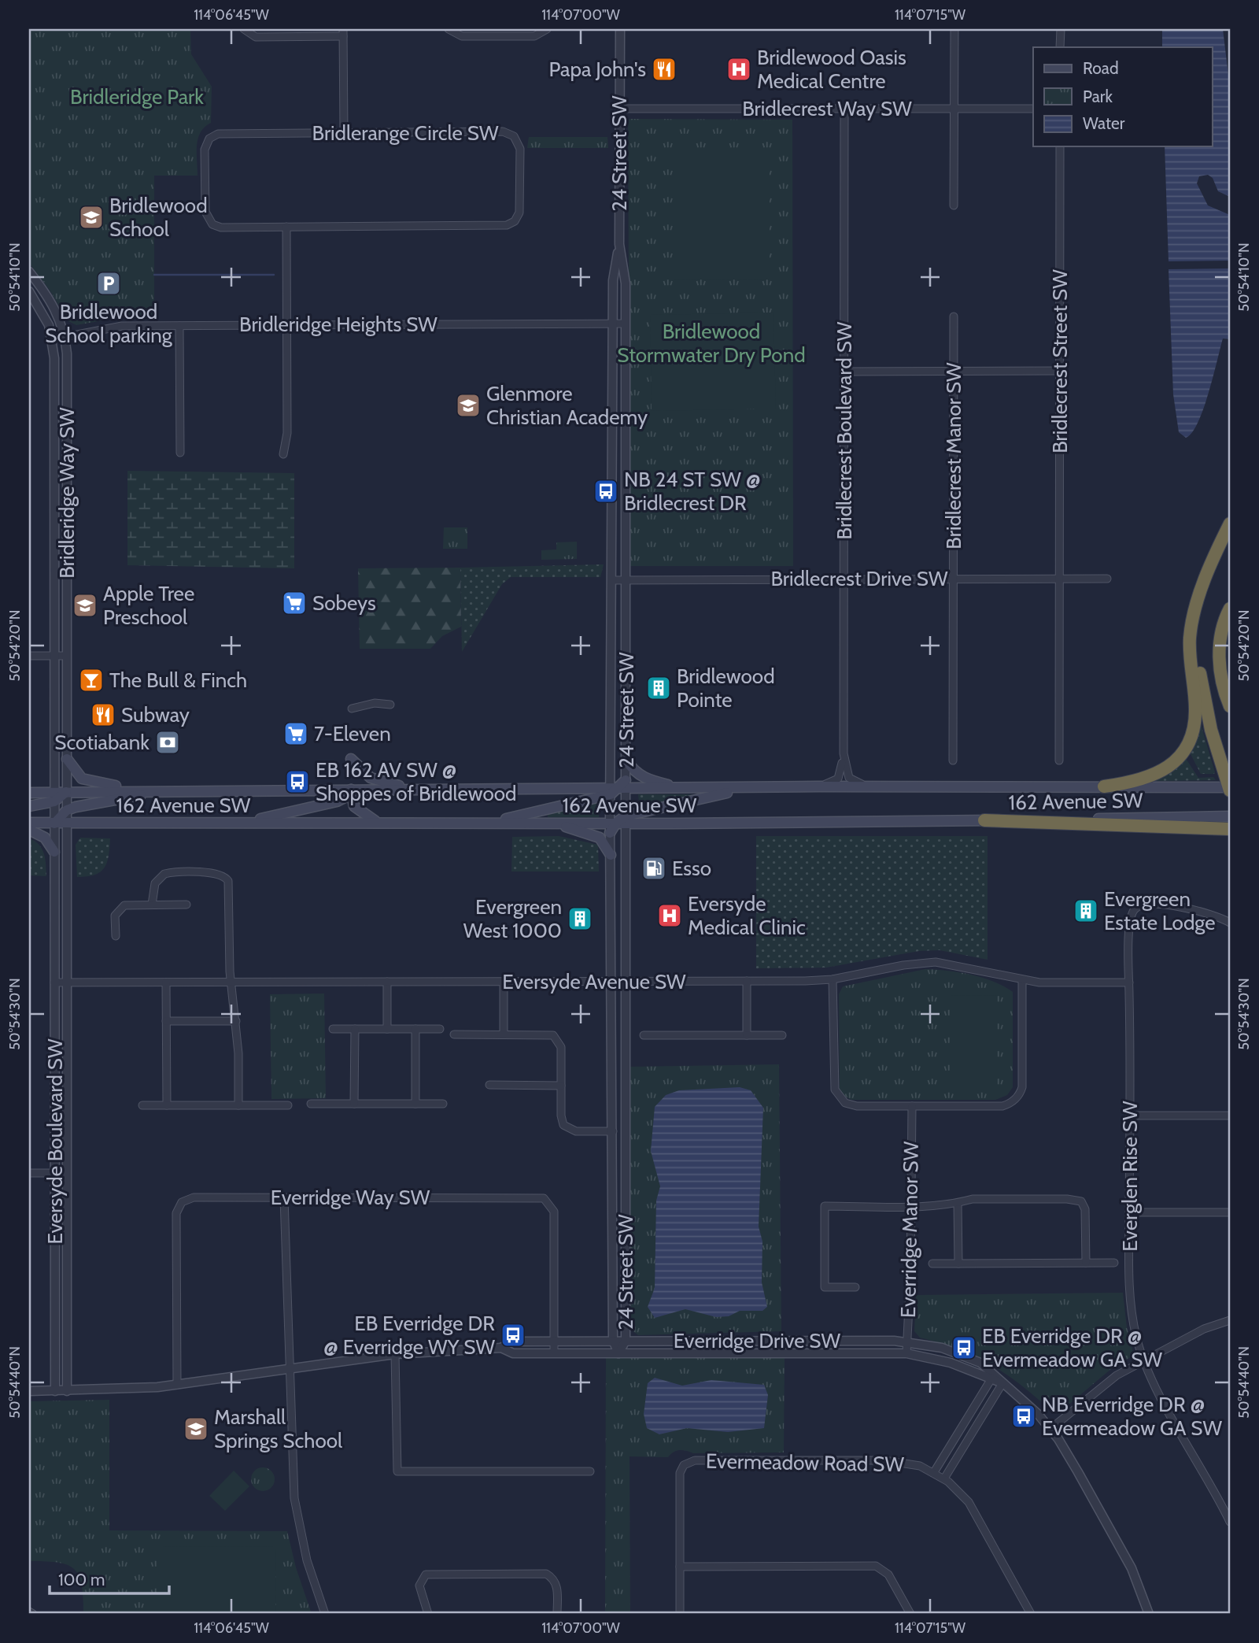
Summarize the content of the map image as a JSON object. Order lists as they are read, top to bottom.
{
  "streets": {
    "main road": ["162 Avenue SW"],
    "street": [
      "Bridlecrest Way SW",
      "Bridlerange Circle SW",
      "24 Street SW",
      "Bridleridge Heights SW",
      "Bridlecrest Street SW",
      "Bridlecrest Boulevard SW",
      "Bridlecrest Manor SW",
      "Bridleridge Way SW",
      "Bridlecrest Drive SW",
      "Eversyde Avenue SW",
      "Eversyde Boulevard SW",
      "Everglen Rise SW",
      "Everridge Way SW",
      "Everridge Manor SW",
      "Everridge Drive SW",
      "Evermeadow Road SW"
    ]
  },
  "crossings": [
    ["Bridlecrest Way SW", "24 Street SW"],
    ["Bridlecrest Way SW", "Bridlecrest Boulevard SW"],
    ["24 Street SW", "Bridleridge Heights SW"],
    ["24 Street SW", "Bridlecrest Drive SW"],
    ["24 Street SW", "162 Avenue SW"],
    ["24 Street SW", "Eversyde Avenue SW"],
    ["24 Street SW", "Everridge Drive SW"],
    ["Bridleridge Heights SW", "Bridleridge Way SW"],
    ["Bridlecrest Street SW", "Bridlecrest Drive SW"],
    ["Bridlecrest Boulevard SW", "Bridlecrest Drive SW"],
    ["Bridlecrest Manor SW", "Bridlecrest Drive SW"],
    ["Bridleridge Way SW", "162 Avenue SW"],
    ["Bridleridge Way SW", "Eversyde Boulevard SW"],
    ["162 Avenue SW", "Eversyde Boulevard SW"],
    ["Eversyde Avenue SW", "Eversyde Boulevard SW"],
    ["Eversyde Avenue SW", "Everglen Rise SW"],
    ["Eversyde Boulevard SW", "Everridge Drive SW"],
    ["Everridge Way SW", "Everridge Drive SW"],
    ["Everridge Manor SW", "Everridge Drive SW"]
  ],
  "parks": ["Bridleridge Park", "Bridlewood Stormwater Dry Pond"],
  "places": {
    "restaurant": ["Papa John's", "Subway"],
    "hospital": ["Bridlewood Oasis Medical Centre", "Eversyde Medical Clinic"],
    "school or university": [
      "Bridlewood School",
      "Glenmore Christian Academy",
      "Apple Tree Preschool",
      "Marshall Springs School"
    ],
    "parking": ["Bridlewood School parking"],
    "bus stop": [
      "NB 24 ST SW @ Bridlecrest DR",
      "EB 162 AV SW @ Shoppes of Bridlewood",
      "EB Everridge DR @ Everridge WY SW",
      "EB Everridge DR @ Evermeadow GA SW",
      "NB Everridge DR @ Evermeadow GA SW"
    ],
    "supermarket": ["Sobeys", "7-Eleven"],
    "bar": ["The Bull & Finch"],
    "building": ["Bridlewood Pointe", "Evergreen Estate Lodge", "Evergreen West 1000"],
    "bank": ["Scotiabank"],
    "fuel station": ["Esso"]
  },
  "legend": ["Road", "Park", "Water"],
  "scale_bar": "100 m",
  "coordinates": [
    "114°06'45\"W",
    "114°07'00\"W",
    "114°07'15\"W",
    "50°54'10\"N",
    "50°54'20\"N",
    "50°54'30\"N",
    "50°54'40\"N"
  ]
}
